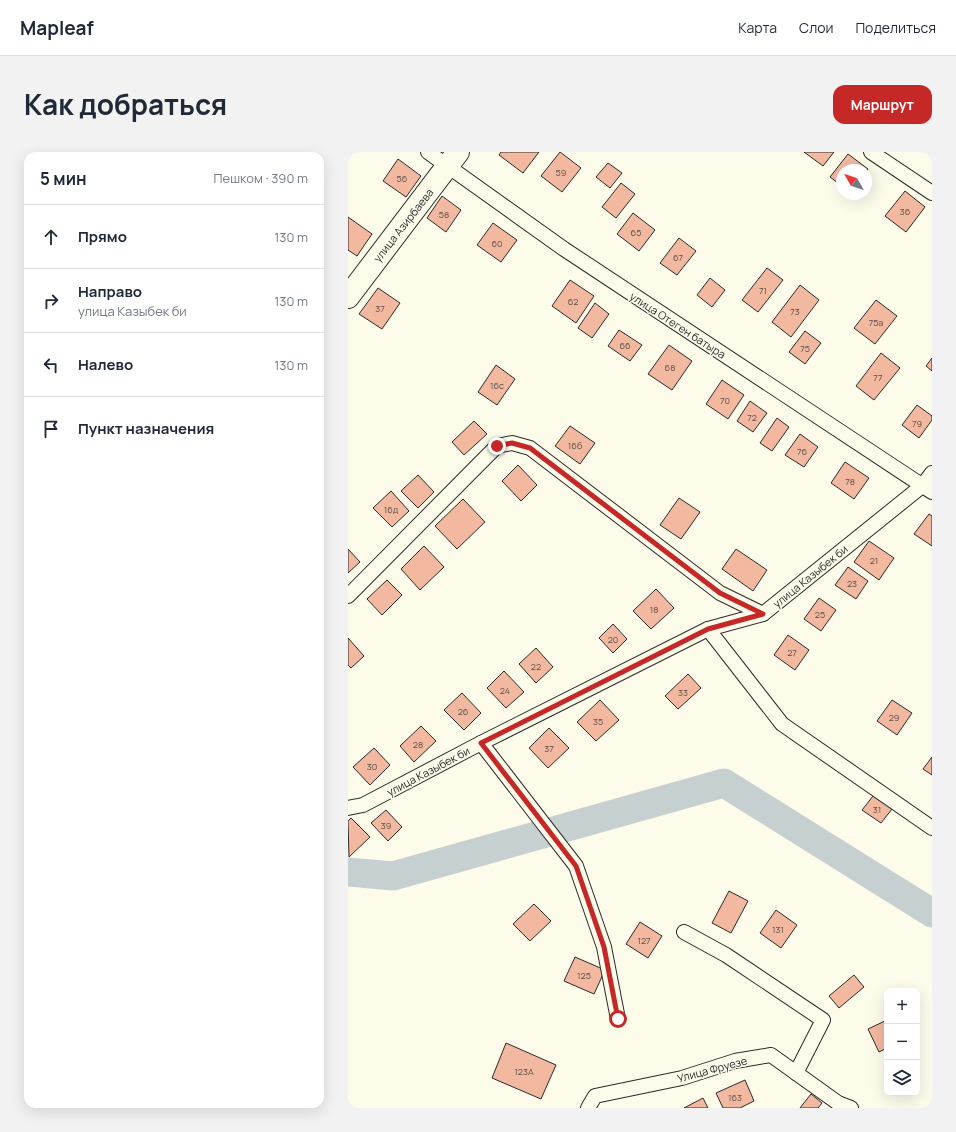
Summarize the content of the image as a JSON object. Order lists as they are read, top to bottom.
{
  "streets": {
    "main road": ["улица Азирбаева"],
    "street": ["улица Отеген батыра", "улица Казыбек би", "Улица Фруезе"]
  },
  "crossings": [
    ["улица Азирбаева", "улица Отеген батыра"],
    ["улица Отеген батыра", "улица Казыбек би"]
  ],
  "house_numbers": [
    "59",
    "56",
    "36",
    "58",
    "65",
    "60",
    "67",
    "71",
    "62",
    "37",
    "73",
    "75а",
    "66",
    "75",
    "68",
    "77",
    "16с",
    "70",
    "72",
    "79",
    "16б",
    "76",
    "78",
    "16д",
    "21",
    "23",
    "18",
    "25",
    "20",
    "27",
    "22",
    "24",
    "33",
    "26",
    "29",
    "35",
    "28",
    "37",
    "30",
    "31",
    "39",
    "131",
    "127",
    "125",
    "123А",
    "163"
  ],
  "north": "top left",
  "page": {
    "header": "Mapleaf",
    "nav": ["Карта", "Слои", "Поделиться"],
    "title": "Как добраться",
    "buttons": "Маршрут",
    "heading": ["5 мин", "Пешком · 390 m"],
    "list": [
      ["Прямо", "130 m"],
      ["Направо", "улица Казыбек би", "130 m"],
      ["Налево", "130 m"],
      "Пункт назначения"
    ],
    "map_buttons": ["+", "−"]
  }
}
